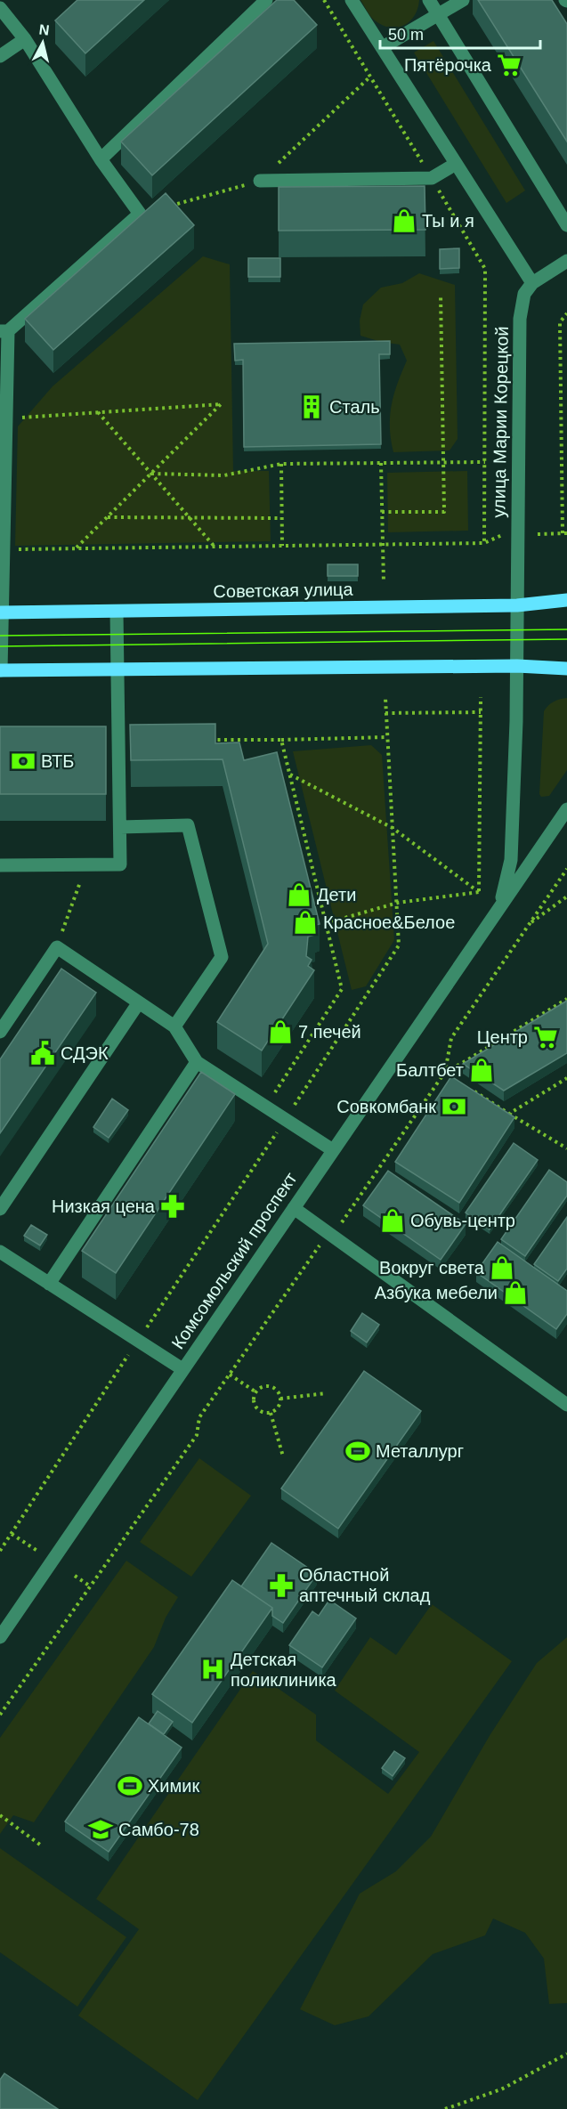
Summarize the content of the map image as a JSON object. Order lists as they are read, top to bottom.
{
  "streets": {
    "main road": ["Советская улица"],
    "street": ["улица Марии Корецкой", "Комсомольский проспект"]
  },
  "crossings": [
    ["улица Марии Корецкой", "Советская улица"],
    ["улица Марии Корецкой", "Комсомольский проспект"]
  ],
  "places": {
    "supermarket": ["Пятёрочка", "Центр"],
    "shop": [
      "Ты и я",
      "Дети",
      "Красное&Белое",
      "7 печей",
      "Балтбет",
      "Обувь-центр",
      "Вокруг света",
      "Азбука мебели"
    ],
    "building": ["Сталь"],
    "bank": ["ВТБ", "Совкомбанк"],
    "public building": ["СДЭК"],
    "pharmacy": ["Низкая цена", "Областной аптечный склад"],
    "sports": ["Металлург", "Химик"],
    "hospital": ["Детская поликлиника"],
    "school or university": ["Самбо-78"]
  },
  "scale_bar": "50 m",
  "north": "top"
}
